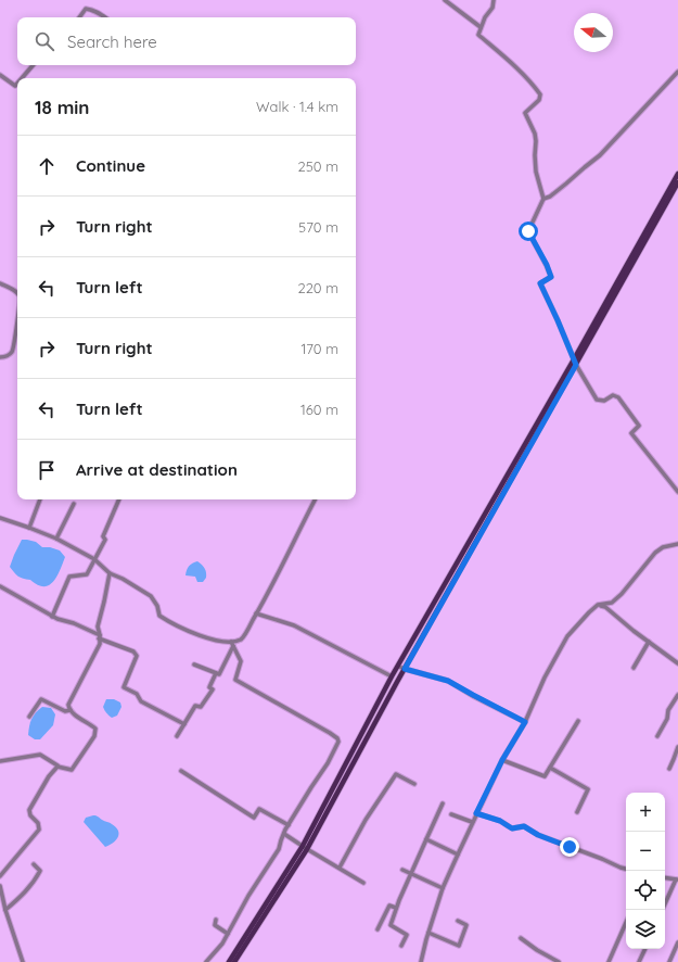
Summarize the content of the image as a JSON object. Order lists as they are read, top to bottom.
{
  "north": "left",
  "page": {
    "search": "Search here",
    "heading": ["18 min", "Walk · 1.4 km"],
    "list": [
      ["Continue", "250 m"],
      ["Turn right", "570 m"],
      ["Turn left", "220 m"],
      ["Turn right", "170 m"],
      ["Turn left", "160 m"],
      "Arrive at destination"
    ],
    "map_buttons": ["+", "−"]
  }
}
